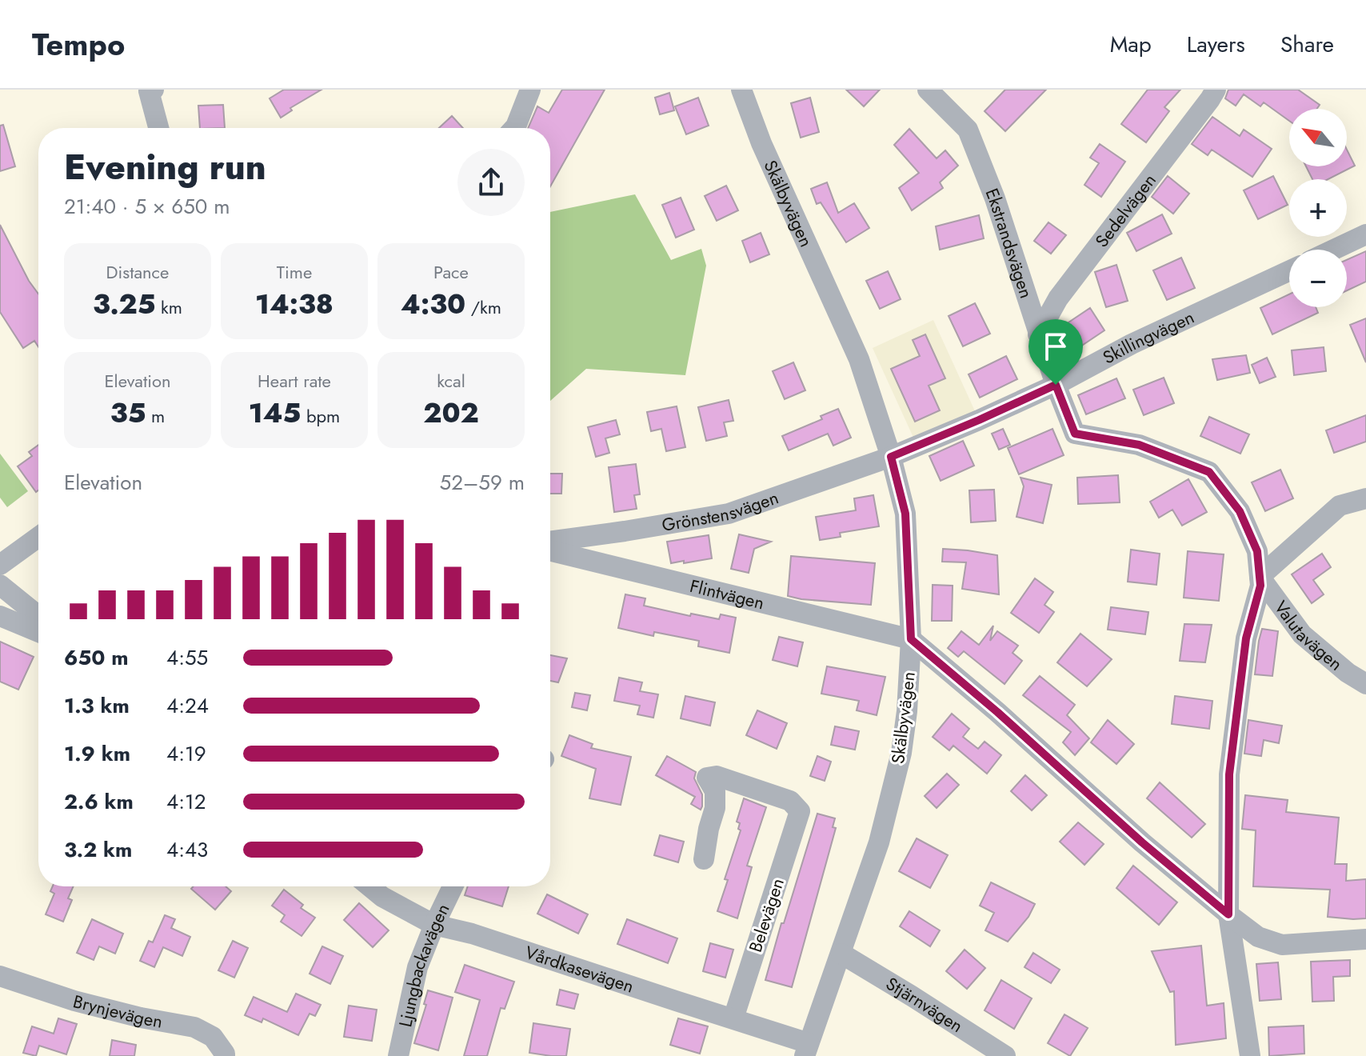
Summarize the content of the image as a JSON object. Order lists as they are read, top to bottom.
{
  "streets": {
    "street": [
      "Skälbyvägen",
      "Sedelvägen",
      "Ekstrandsvägen",
      "Skillingvägen",
      "Grönstensvägen",
      "Flintvägen",
      "Valutavägen",
      "Belevägen",
      "Ljungbackavägen",
      "Vårdkasevägen",
      "Stjärnvägen",
      "Brynjevägen"
    ]
  },
  "crossings": [
    ["Skälbyvägen", "Skillingvägen"],
    ["Skälbyvägen", "Grönstensvägen"],
    ["Skälbyvägen", "Flintvägen"],
    ["Skälbyvägen", "Vårdkasevägen"],
    ["Skälbyvägen", "Stjärnvägen"],
    ["Sedelvägen", "Ekstrandsvägen"],
    ["Ekstrandsvägen", "Skillingvägen"],
    ["Ekstrandsvägen", "Valutavägen"],
    ["Skillingvägen", "Grönstensvägen"],
    ["Belevägen", "Vårdkasevägen"],
    ["Ljungbackavägen", "Vårdkasevägen"]
  ],
  "north": "top left",
  "page": {
    "header": "Tempo",
    "nav": ["Map", "Layers", "Share"],
    "map_buttons": ["+", "−"],
    "heading": ["Evening run", "21:40 · 5 × 650 m"],
    "stats": [
      ["Distance", "3.25 km"],
      ["Time", "14:38"],
      ["Pace", "4:30 /km"],
      ["Elevation", "35 m"],
      ["Heart rate", "145 bpm"],
      ["kcal", "202"]
    ],
    "chart": ["Elevation", "52–59 m"],
    "list": [
      {
        "name": "650 m",
        "note": "4:55"
      },
      {
        "name": "1.3 km",
        "note": "4:24"
      },
      {
        "name": "1.9 km",
        "note": "4:19"
      },
      {
        "name": "2.6 km",
        "note": "4:12"
      },
      {
        "name": "3.2 km",
        "note": "4:43"
      }
    ]
  }
}
